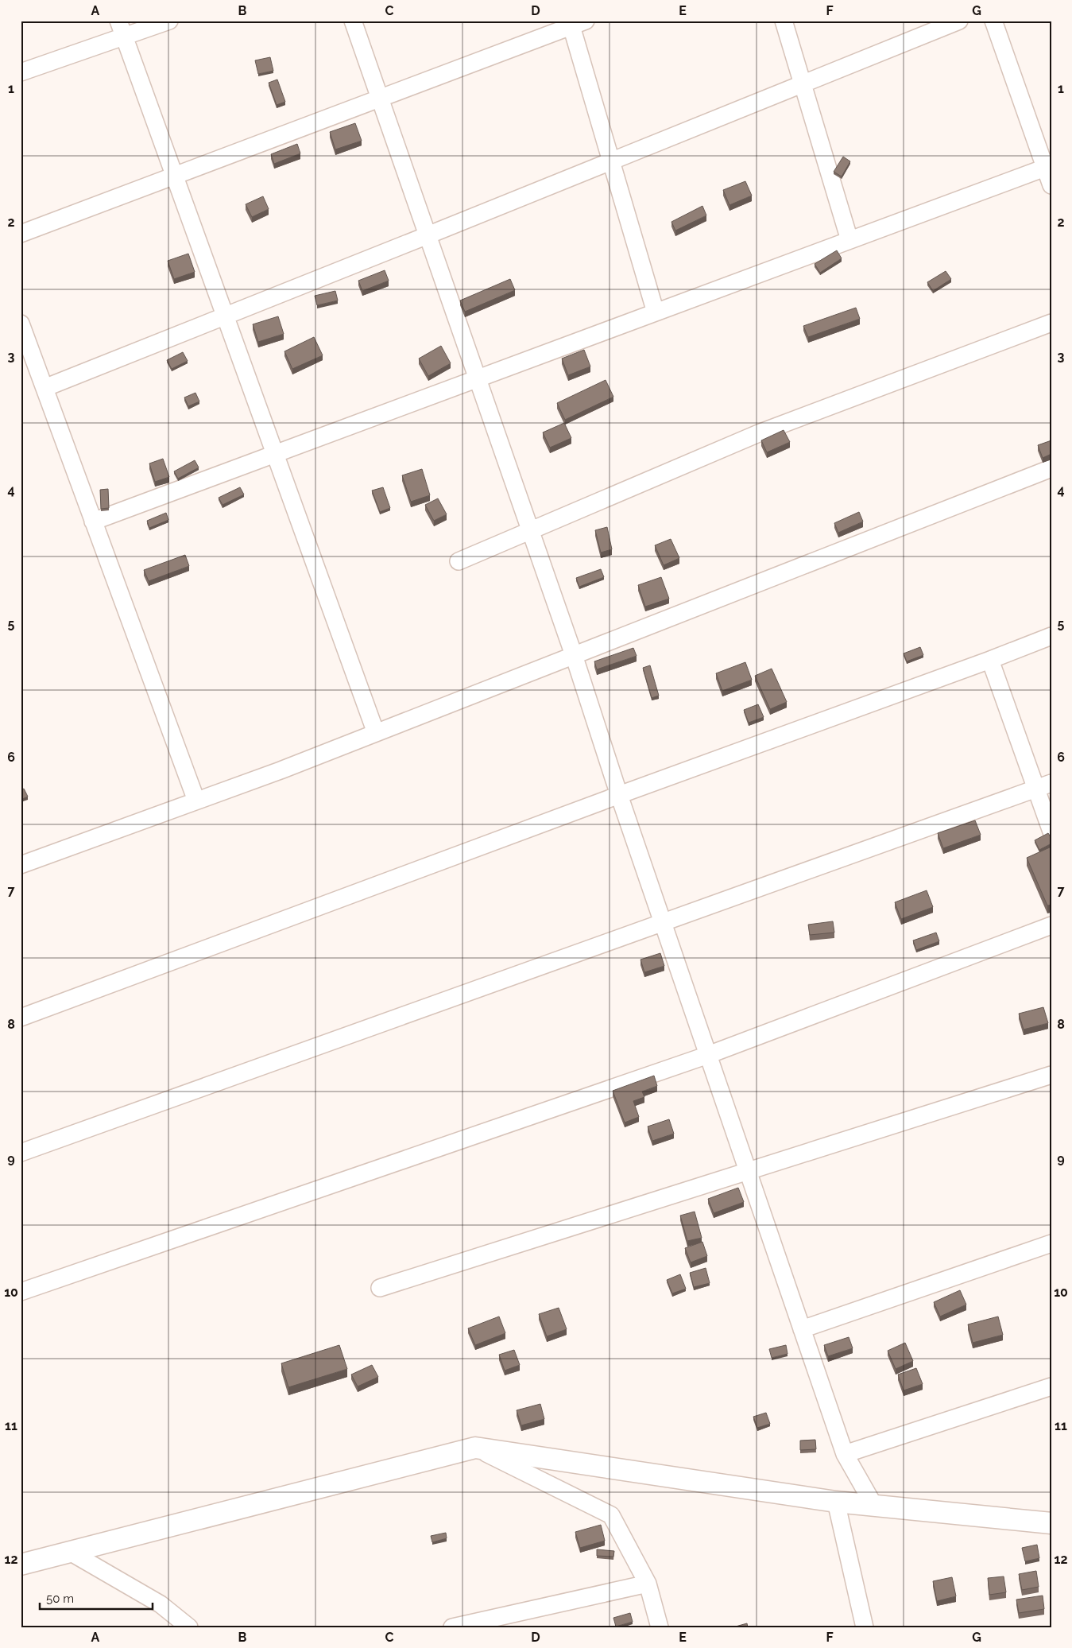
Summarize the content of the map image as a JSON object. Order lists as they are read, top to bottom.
{
  "scale_bar": "50 m",
  "grid": {
    "columns": [
      "A",
      "B",
      "C",
      "D",
      "E",
      "F",
      "G"
    ],
    "rows": [
      "1",
      "2",
      "3",
      "4",
      "5",
      "6",
      "7",
      "8",
      "9",
      "10",
      "11",
      "12"
    ]
  }
}
